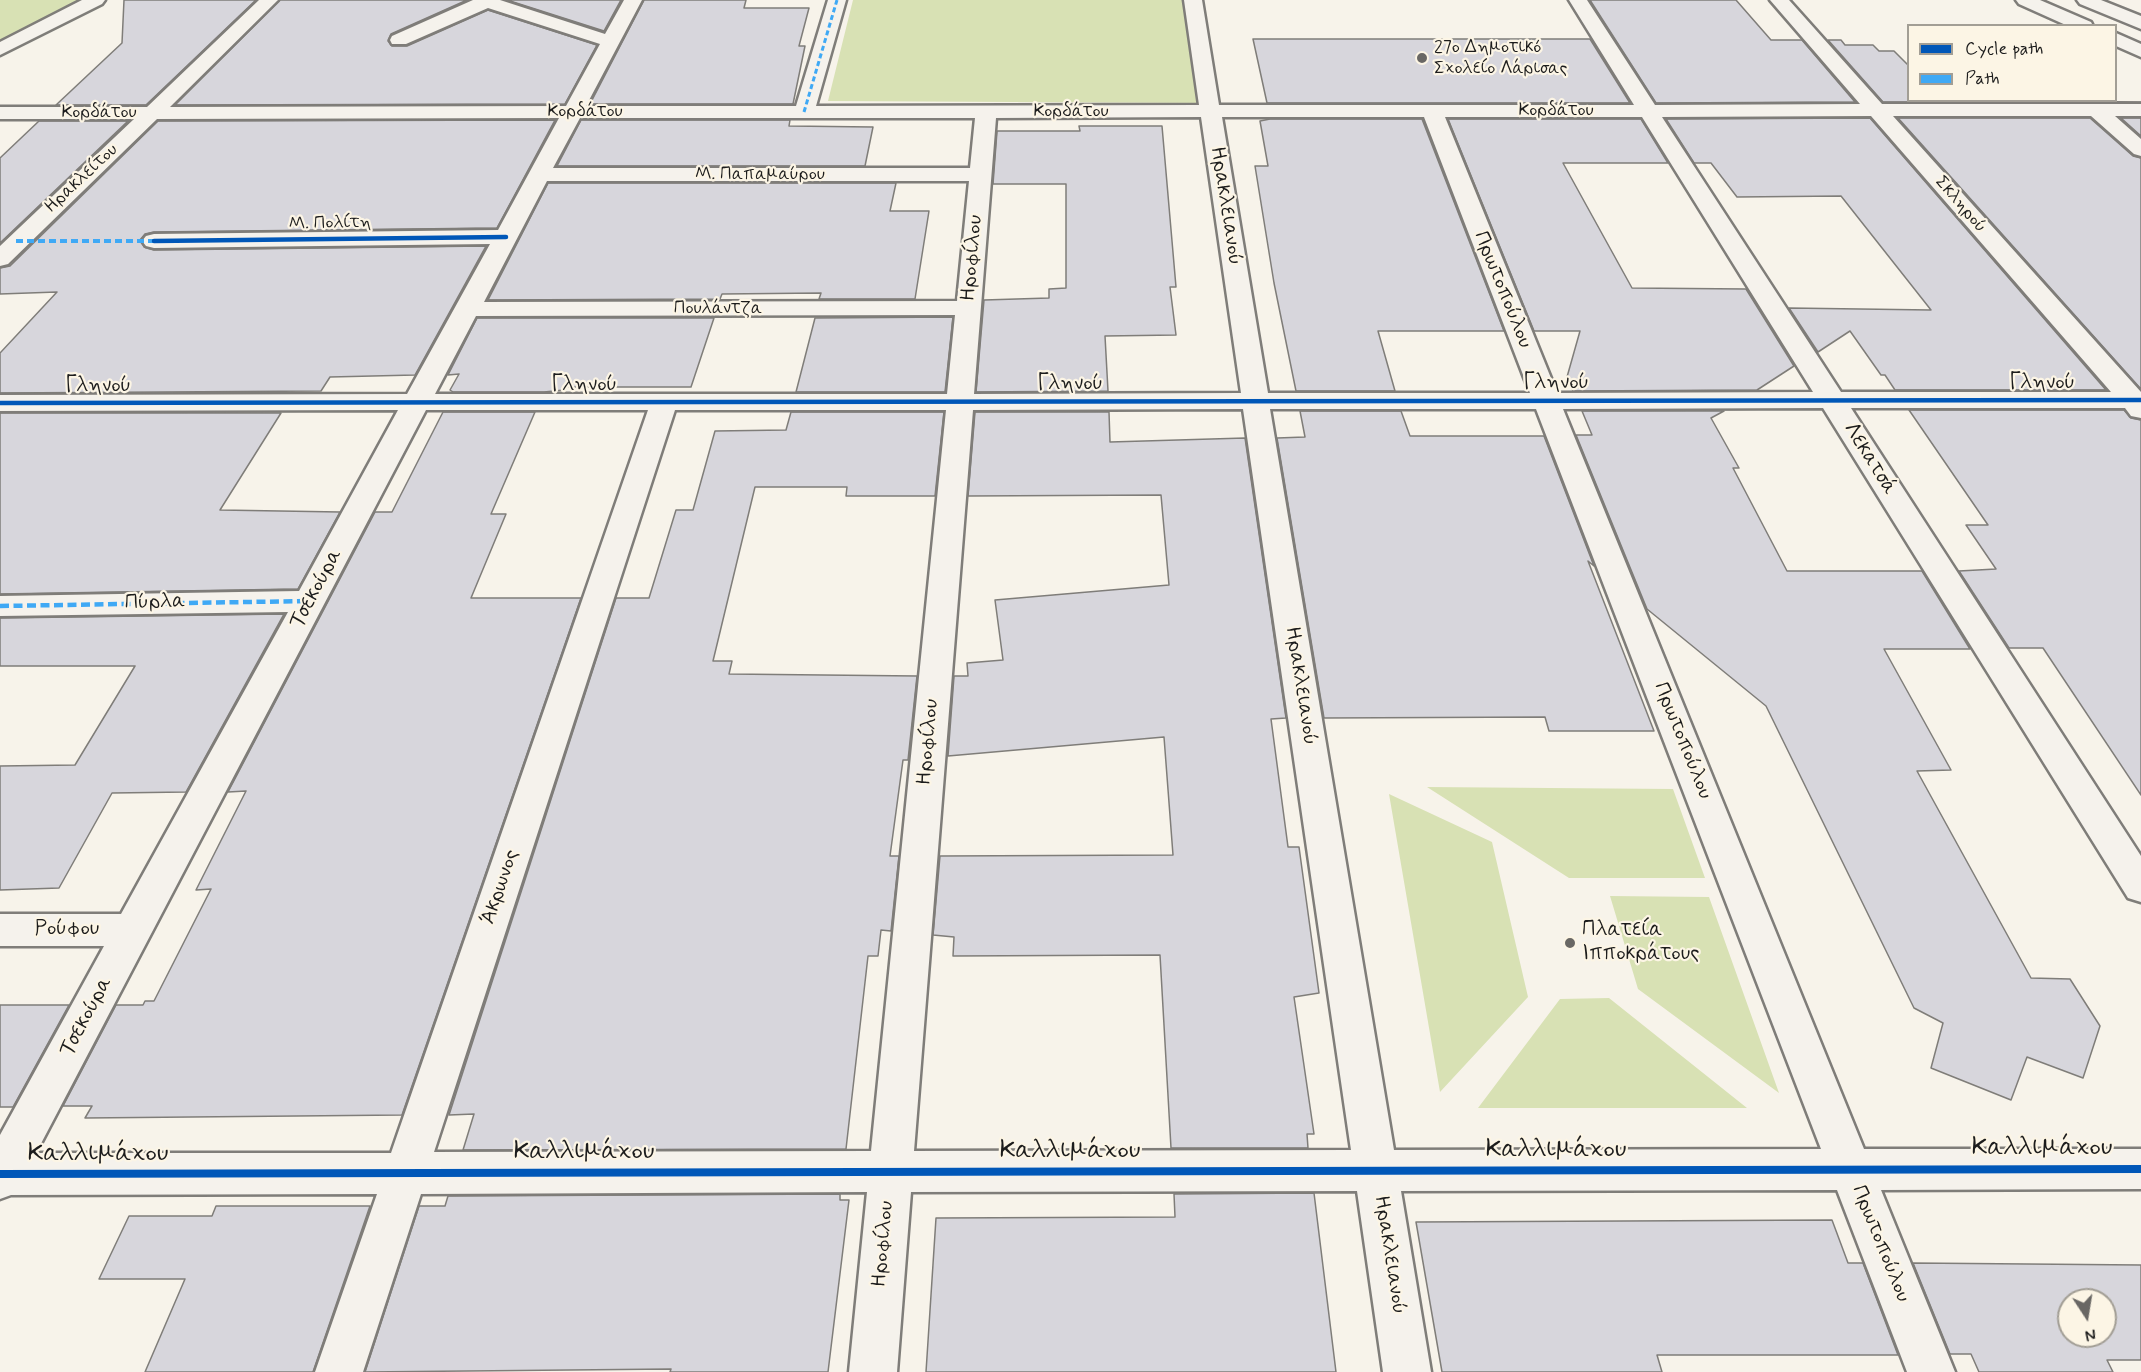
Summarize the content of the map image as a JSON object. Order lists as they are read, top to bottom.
{
  "streets": {
    "main road": [
      "Κορδάτου",
      "Μ. Παπαμαύρου",
      "Ηρακλείτου",
      "Σκληρού",
      "Ηρακλειανού",
      "Μ. Πολίτη",
      "Ηροφίλου",
      "Πρωτοπούλου",
      "Πουλάντζα",
      "Γληνού",
      "Λεκατσά",
      "Τσεκούρα",
      "Πύρλα",
      "Άκρωνος",
      "Ρούφου",
      "Καλλιμάχου"
    ]
  },
  "crossings": [
    ["Κορδάτου", "Ηρακλείτου"],
    ["Κορδάτου", "Σκληρού"],
    ["Κορδάτου", "Ηρακλειανού"],
    ["Κορδάτου", "Ηροφίλου"],
    ["Κορδάτου", "Πρωτοπούλου"],
    ["Κορδάτου", "Λεκατσά"],
    ["Κορδάτου", "Τσεκούρα"],
    ["Μ. Παπαμαύρου", "Ηροφίλου"],
    ["Μ. Παπαμαύρου", "Τσεκούρα"],
    ["Σκληρού", "Γληνού"],
    ["Ηρακλειανού", "Γληνού"],
    ["Ηρακλειανού", "Καλλιμάχου"],
    ["Μ. Πολίτη", "Τσεκούρα"],
    ["Ηροφίλου", "Πουλάντζα"],
    ["Ηροφίλου", "Γληνού"],
    ["Ηροφίλου", "Καλλιμάχου"],
    ["Πρωτοπούλου", "Γληνού"],
    ["Πρωτοπούλου", "Καλλιμάχου"],
    ["Πουλάντζα", "Τσεκούρα"],
    ["Γληνού", "Λεκατσά"],
    ["Γληνού", "Τσεκούρα"],
    ["Γληνού", "Άκρωνος"],
    ["Τσεκούρα", "Πύρλα"],
    ["Τσεκούρα", "Ρούφου"],
    ["Τσεκούρα", "Καλλιμάχου"],
    ["Άκρωνος", "Καλλιμάχου"]
  ],
  "places": ["27ο Δημοτικό Σχολείο Λάρισας", "Πλατεία Ιπποκράτους"],
  "legend": ["Cycle path", "Path"],
  "north": "bottom"
}
